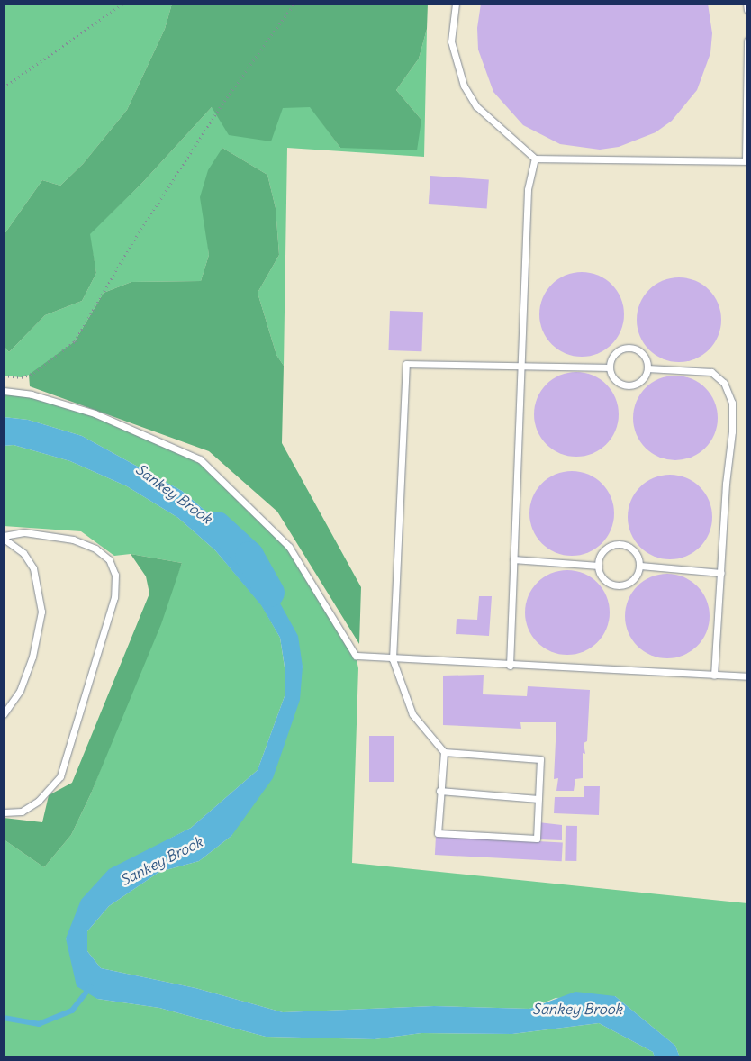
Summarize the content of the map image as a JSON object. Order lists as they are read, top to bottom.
{
  "water": ["Sankey Brook"]
}
